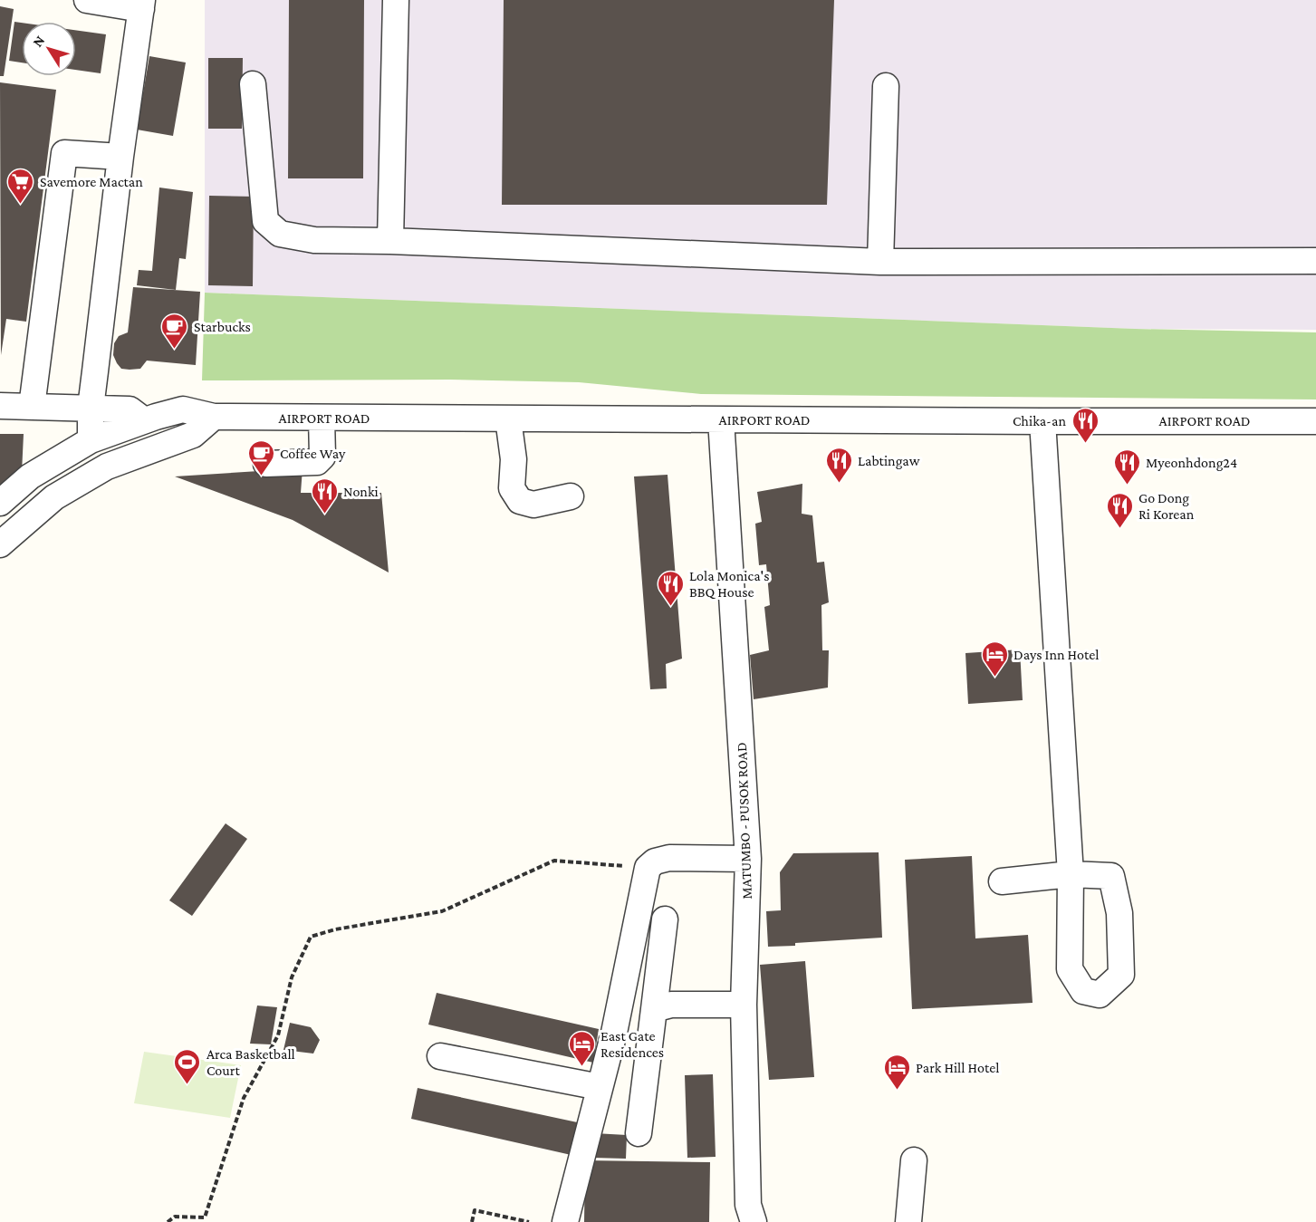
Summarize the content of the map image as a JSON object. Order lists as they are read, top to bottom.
{
  "streets": {
    "street": ["AIRPORT ROAD", "MATUMBO - PUSOK ROAD"]
  },
  "crossings": [
    ["AIRPORT ROAD", "MATUMBO - PUSOK ROAD"]
  ],
  "places": {
    "supermarket": ["Savemore Mactan"],
    "cafe": ["Starbucks", "Coffee Way"],
    "restaurant": [
      "Chika-an",
      "Labtingaw",
      "Myeonhdong24",
      "Nonki",
      "Go Dong Ri Korean",
      "Lola Monica's BBQ House"
    ],
    "hotel": ["Days Inn Hotel", "East Gate Residences", "Park Hill Hotel"],
    "sports": ["Arca Basketball Court"]
  },
  "north": "top left"
}
